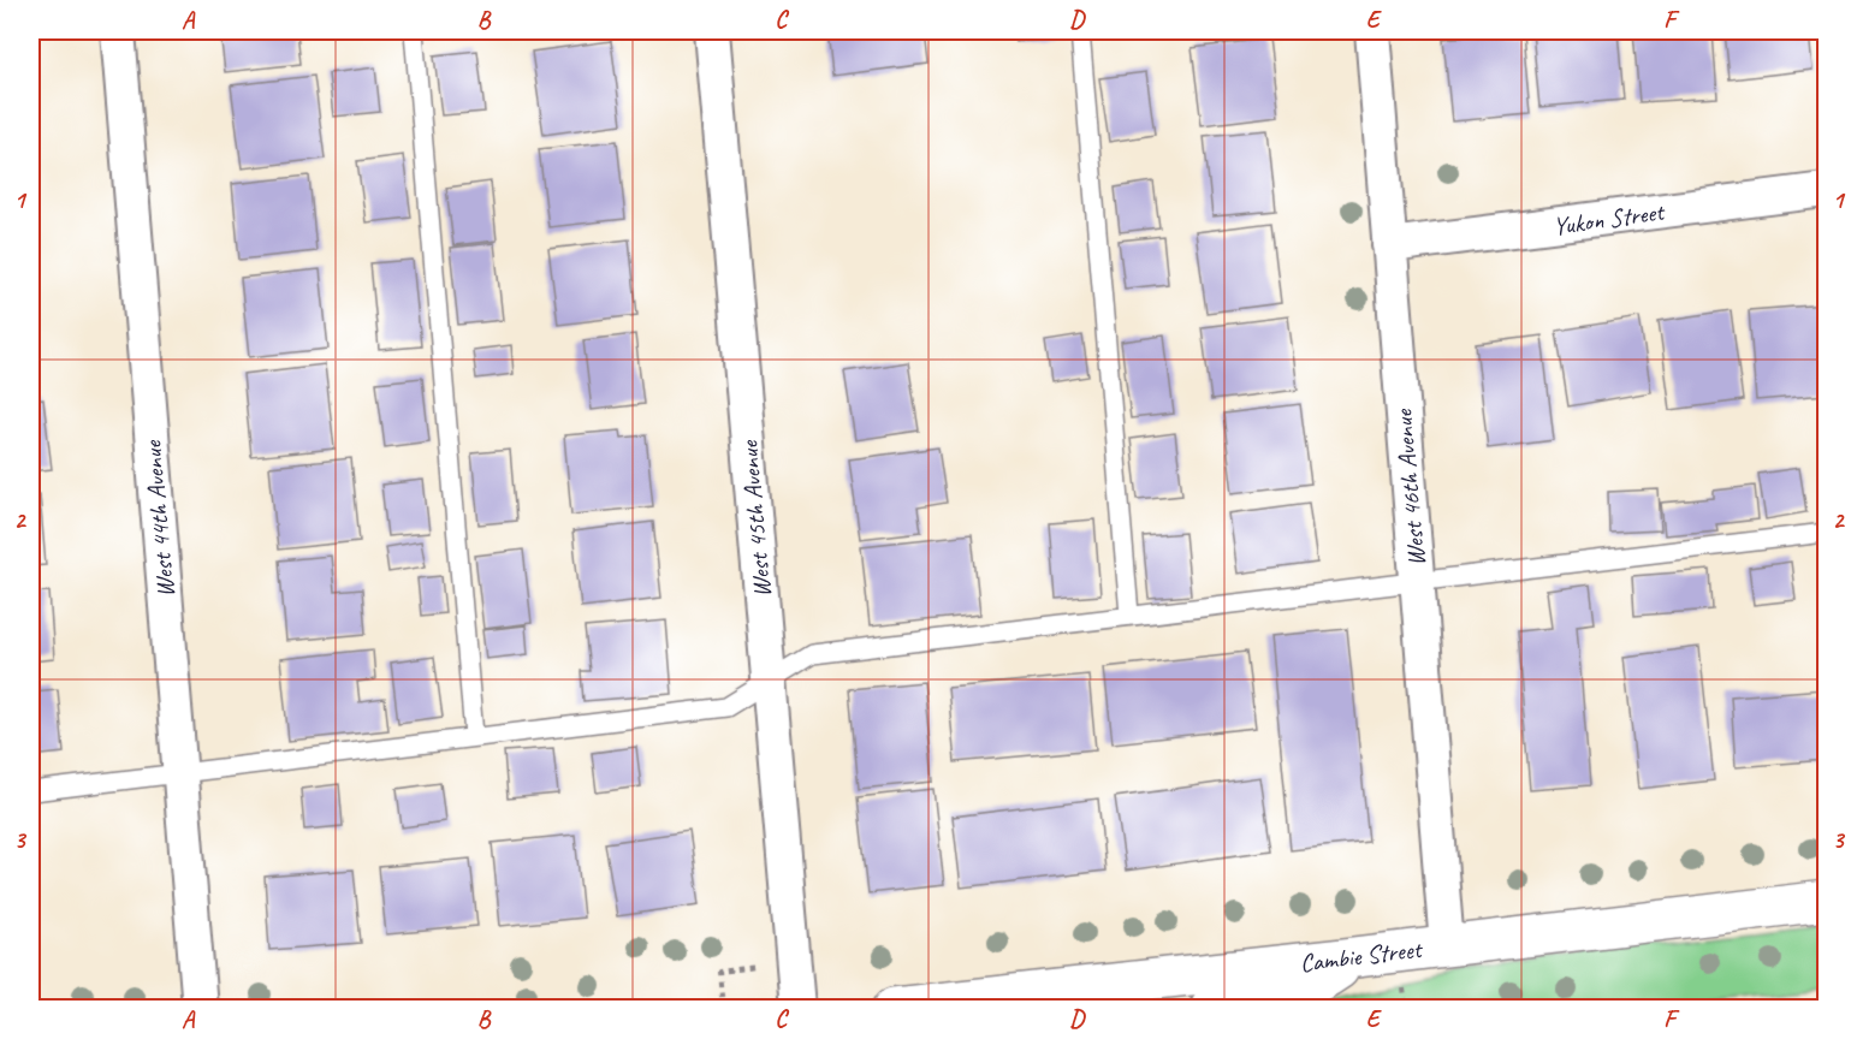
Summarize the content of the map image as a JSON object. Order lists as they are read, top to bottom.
{
  "streets": {
    "main road": ["Cambie Street"],
    "street": [
      "Yukon Street",
      "West 46th Avenue",
      "West 44th Avenue",
      "West 45th Avenue"
    ]
  },
  "crossings": [
    ["Yukon Street", "West 46th Avenue"],
    ["West 46th Avenue", "Cambie Street"]
  ],
  "grid": {
    "columns": [
      "A",
      "B",
      "C",
      "D",
      "E",
      "F"
    ],
    "rows": ["1", "2", "3"]
  }
}
